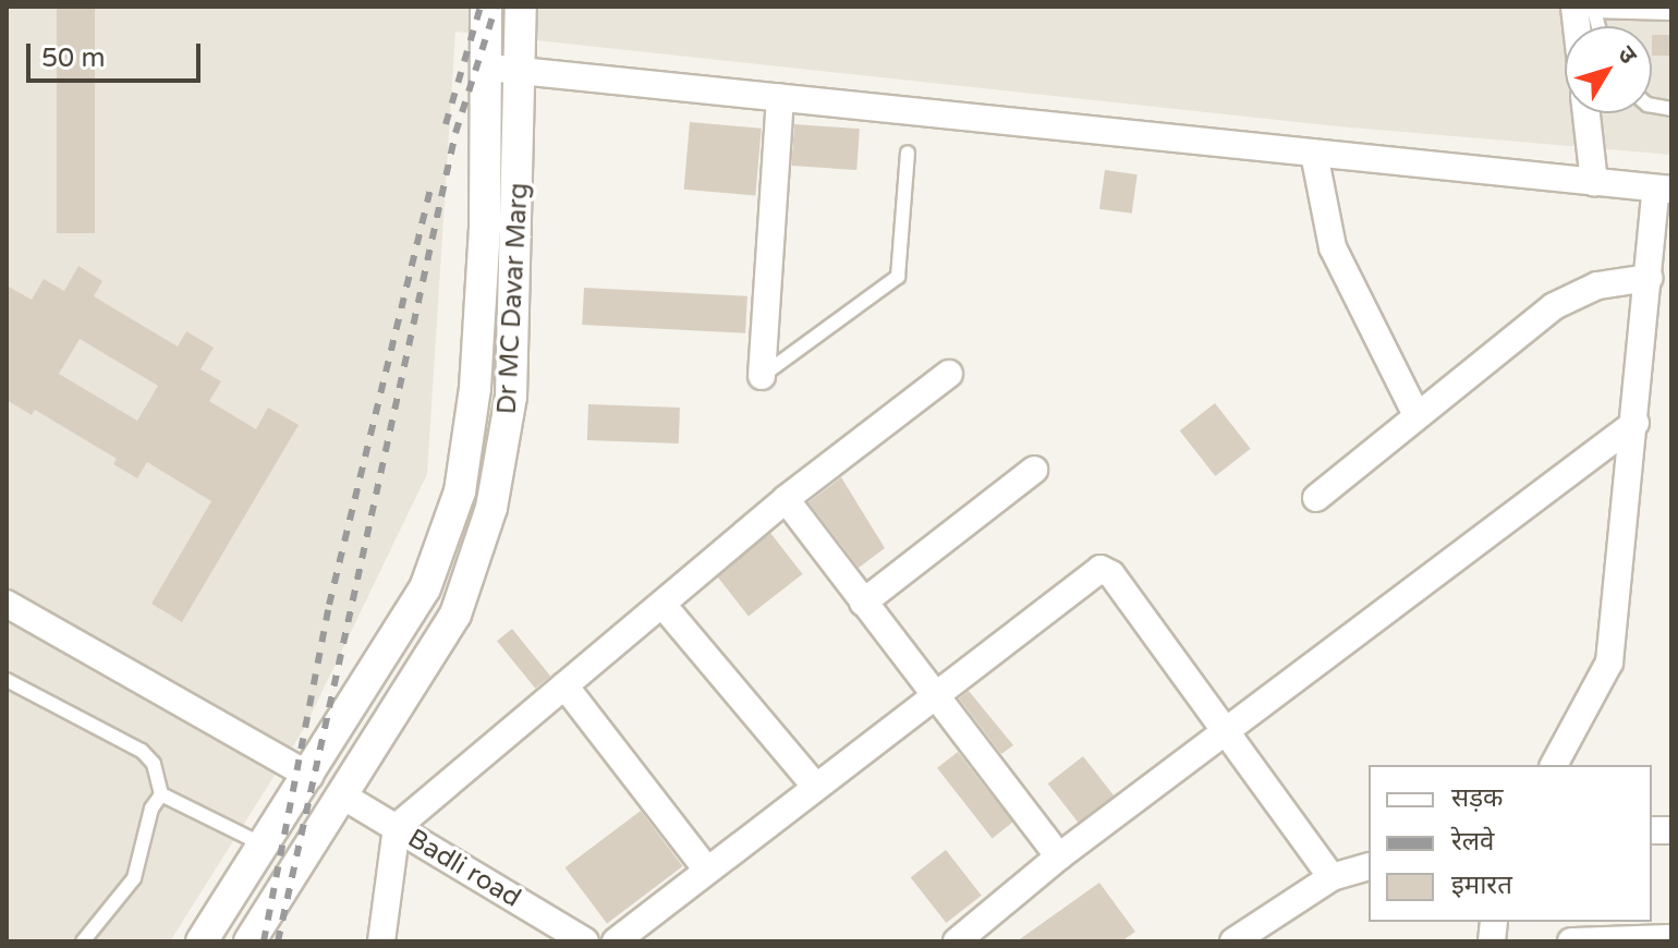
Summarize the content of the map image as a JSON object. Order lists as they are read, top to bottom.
{
  "streets": {
    "street": ["Dr MC Davar Marg", "Badli road"]
  },
  "crossings": [
    ["Dr MC Davar Marg", "Badli road"]
  ],
  "legend": ["सड़क", "रेलवे", "इमारत"],
  "scale_bar": "50 m",
  "north": "top right"
}
